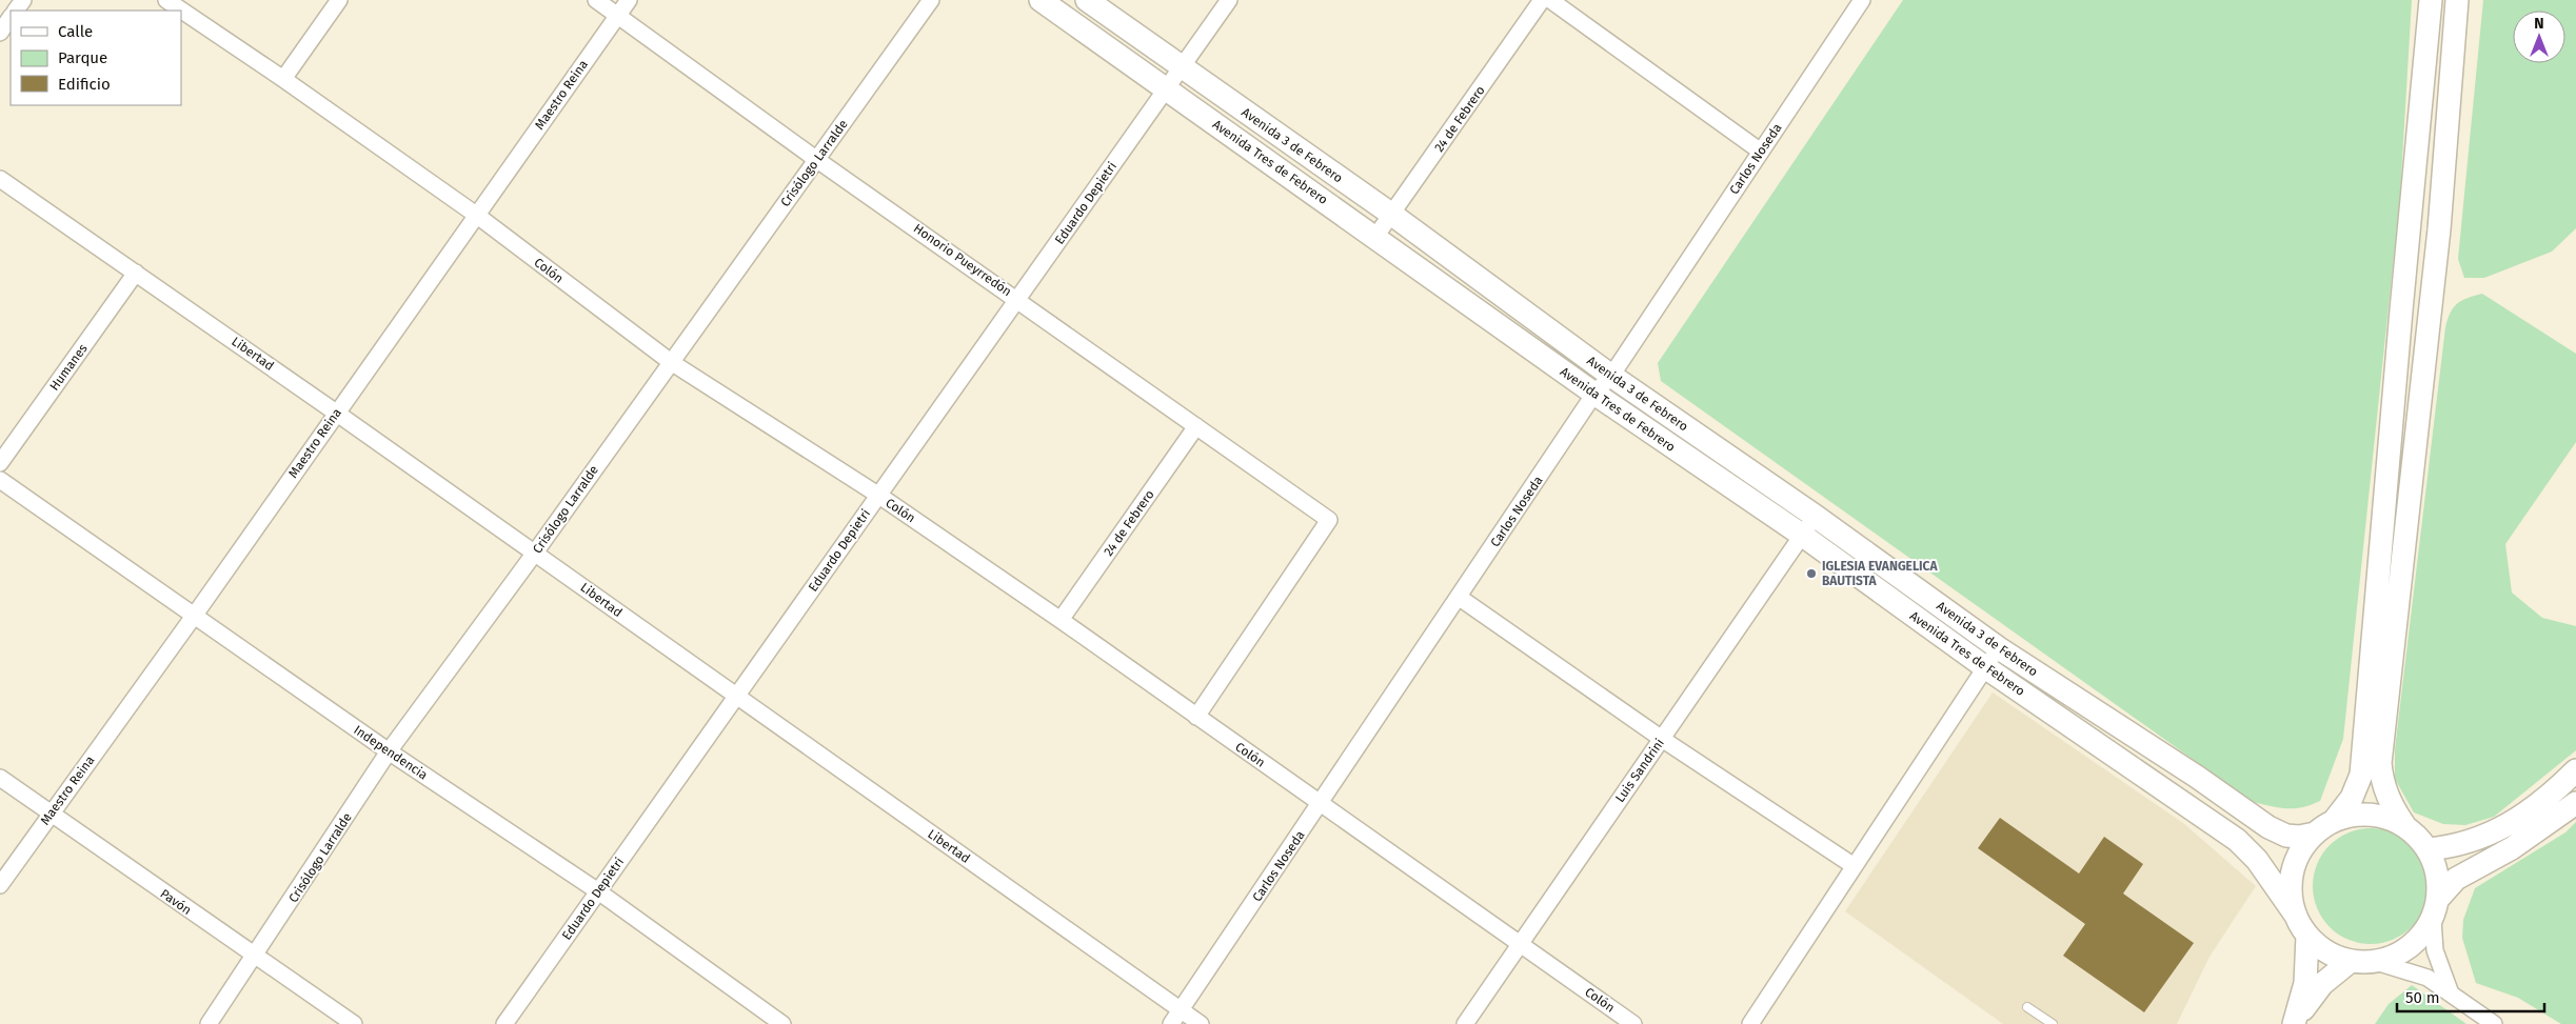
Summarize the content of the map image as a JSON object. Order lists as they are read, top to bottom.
{
  "streets": {
    "main road": ["Avenida 3 de Febrero", "Avenida Tres de Febrero"],
    "street": [
      "Maestro Reina",
      "24 de Febrero",
      "Carlos Noseda",
      "Crisólogo Larralde",
      "Eduardo Depietri",
      "Honorio Pueyrredón",
      "Colón",
      "Libertad",
      "Humanes",
      "Independencia",
      "Luis Sandrini",
      "Pavón"
    ]
  },
  "crossings": [
    ["Maestro Reina", "Honorio Pueyrredón"],
    ["Maestro Reina", "Colón"],
    ["Maestro Reina", "Libertad"],
    ["Maestro Reina", "Independencia"],
    ["Maestro Reina", "Pavón"],
    ["24 de Febrero", "Avenida 3 de Febrero"],
    ["24 de Febrero", "Avenida Tres de Febrero"],
    ["24 de Febrero", "Honorio Pueyrredón"],
    ["24 de Febrero", "Colón"],
    ["Avenida 3 de Febrero", "Carlos Noseda"],
    ["Avenida 3 de Febrero", "Avenida Tres de Febrero"],
    ["Avenida 3 de Febrero", "Eduardo Depietri"],
    ["Avenida 3 de Febrero", "Luis Sandrini"],
    ["Carlos Noseda", "Avenida Tres de Febrero"],
    ["Carlos Noseda", "Colón"],
    ["Carlos Noseda", "Libertad"],
    ["Avenida Tres de Febrero", "Eduardo Depietri"],
    ["Avenida Tres de Febrero", "Luis Sandrini"],
    ["Crisólogo Larralde", "Honorio Pueyrredón"],
    ["Crisólogo Larralde", "Colón"],
    ["Crisólogo Larralde", "Libertad"],
    ["Crisólogo Larralde", "Independencia"],
    ["Crisólogo Larralde", "Pavón"],
    ["Eduardo Depietri", "Honorio Pueyrredón"],
    ["Eduardo Depietri", "Colón"],
    ["Eduardo Depietri", "Libertad"],
    ["Eduardo Depietri", "Independencia"],
    ["Honorio Pueyrredón", "Colón"],
    ["Colón", "Luis Sandrini"],
    ["Libertad", "Humanes"]
  ],
  "places": ["IGLESIA EVANGELICA BAUTISTA"],
  "legend": ["Calle", "Parque", "Edificio"],
  "scale_bar": "50 m",
  "north": "top"
}
